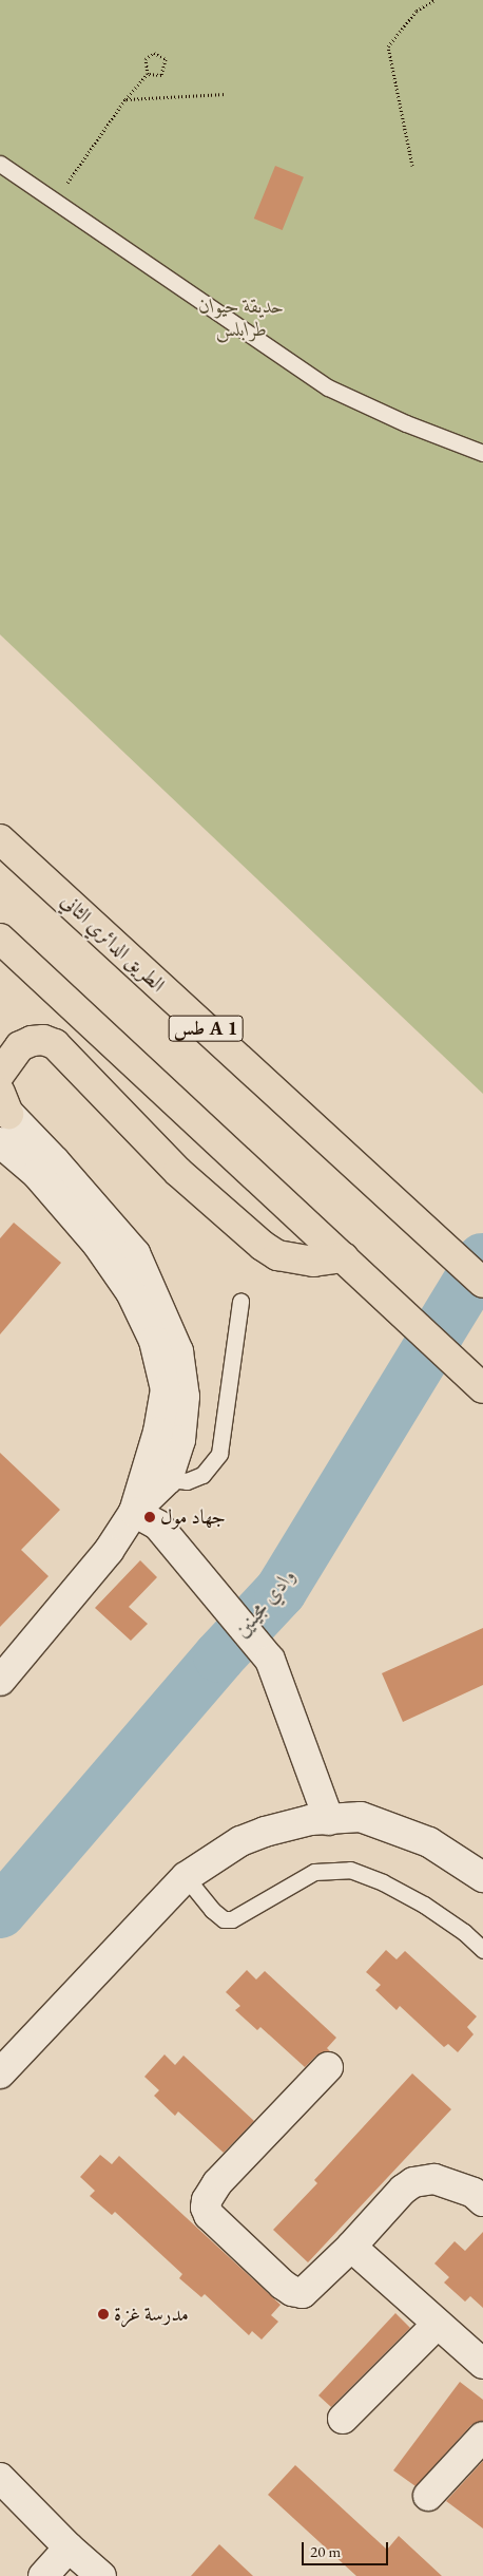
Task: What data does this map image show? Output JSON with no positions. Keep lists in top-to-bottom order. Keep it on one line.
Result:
{"streets":{"highway":["الطريق الدائري الثاني","طس A 1"]},"water":["وادي مجينين"],"parks":["حديقة حيوان طرابلس"],"places":["جهاد مول","مدرسة غزة"],"scale_bar":"20 m"}
